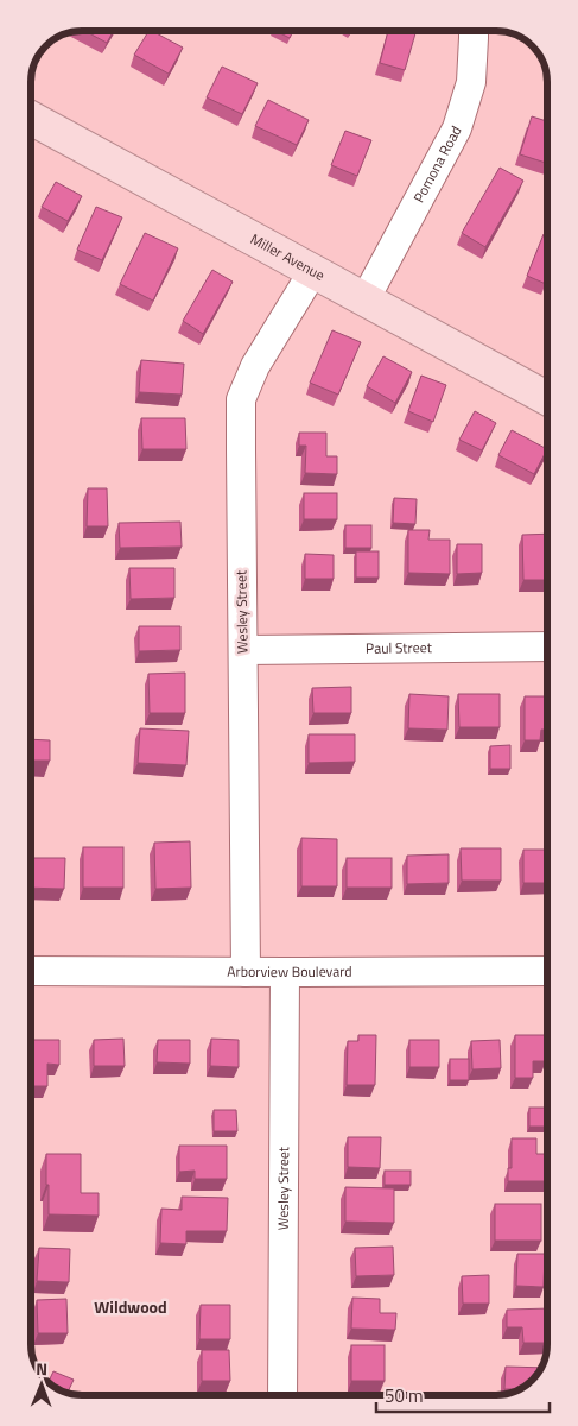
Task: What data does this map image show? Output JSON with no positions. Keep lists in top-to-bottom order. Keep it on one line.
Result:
{"streets":{"main road":["Miller Avenue"],"street":["Pomona Road","Wesley Street","Paul Street","Arborview Boulevard"]},"crossings":[["Pomona Road","Miller Avenue"],["Miller Avenue","Wesley Street"],["Wesley Street","Paul Street"],["Wesley Street","Arborview Boulevard"]],"districts":["Wildwood"],"scale_bar":"50 m","north":"top"}
